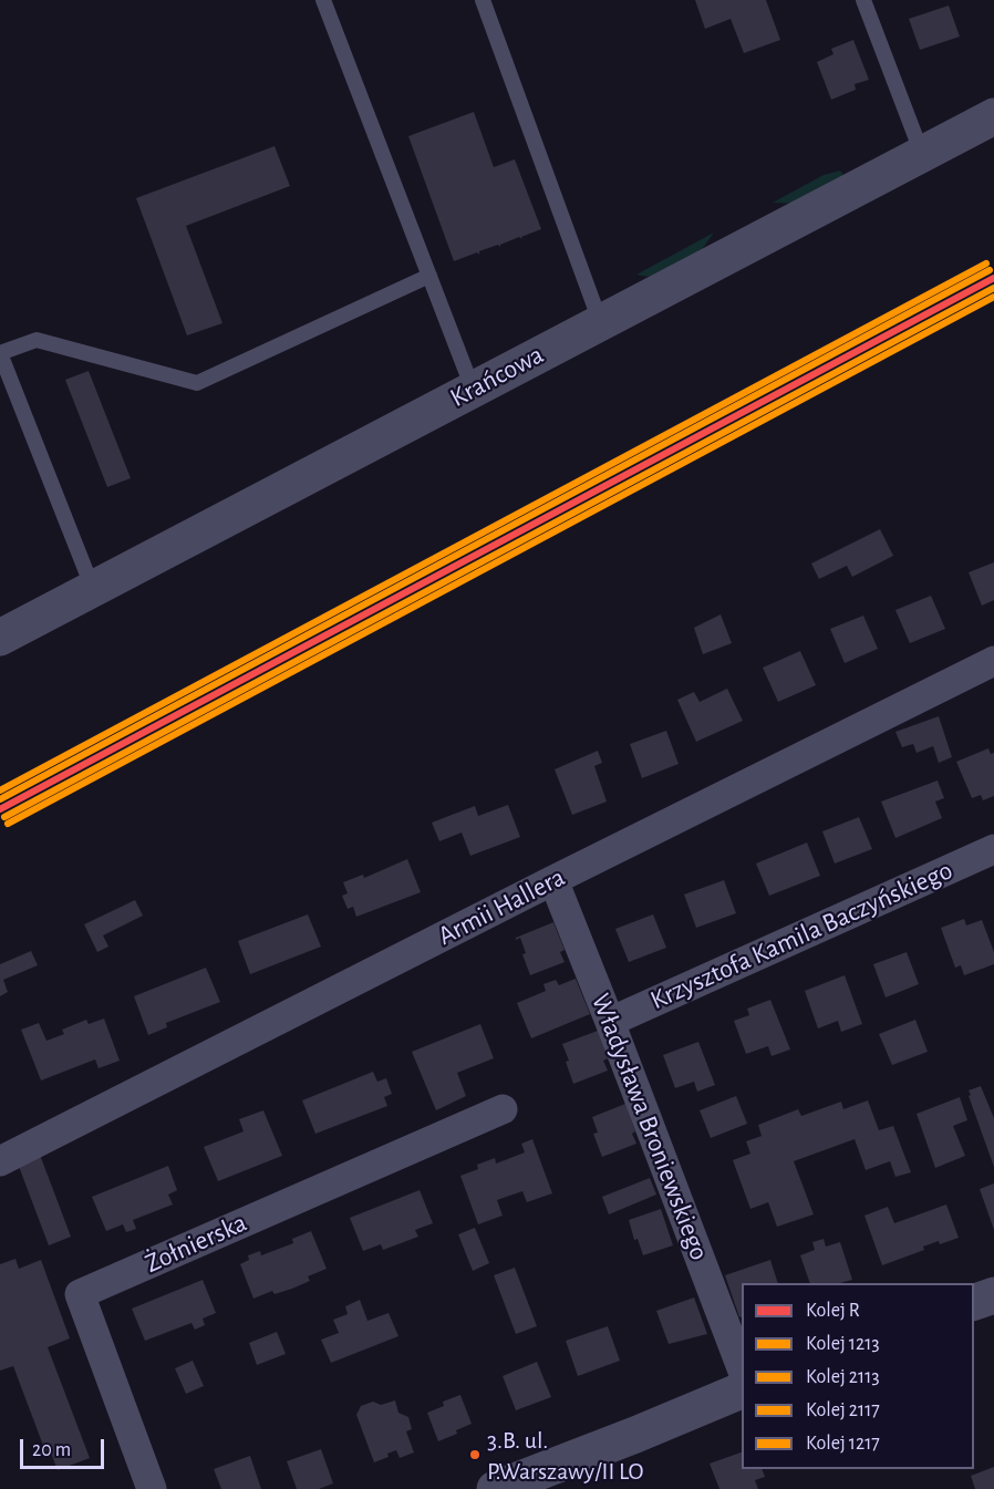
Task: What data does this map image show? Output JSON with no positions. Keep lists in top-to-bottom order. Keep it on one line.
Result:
{"streets":{"street":["Krańcowa","Armii Hallera","Krzysztofa Kamila Baczyńskiego","Władysława Broniewskiego","Żołnierska"]},"crossings":[["Armii Hallera","Władysława Broniewskiego"],["Krzysztofa Kamila Baczyńskiego","Władysława Broniewskiego"]],"places":["3.B. ul. P.Warszawy/II LO"],"lines":["rail line 1217","rail line 2113","rail line R","rail line 1213","rail line 2117"],"legend":["Kolej R","Kolej 1213","Kolej 2113","Kolej 2117","Kolej 1217"],"scale_bar":"20 m"}
